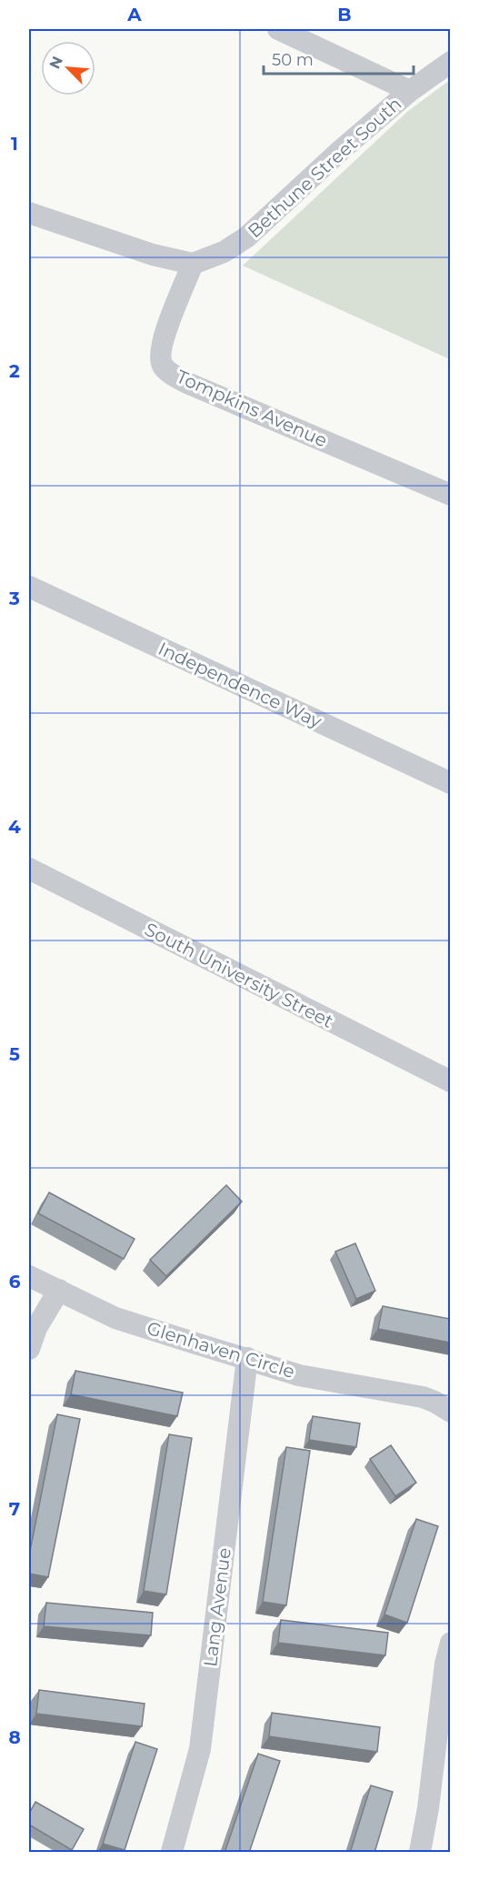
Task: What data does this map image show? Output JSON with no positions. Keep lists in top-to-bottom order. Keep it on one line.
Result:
{"streets":{"street":["Bethune Street South","Tompkins Avenue","Independence Way","South University Street","Glenhaven Circle","Lang Avenue"]},"crossings":[["Bethune Street South","Tompkins Avenue"],["Glenhaven Circle","Lang Avenue"]],"scale_bar":"50 m","north":"top left","grid":{"columns":["A","B"],"rows":["1","2","3","4","5","6","7","8"]}}
